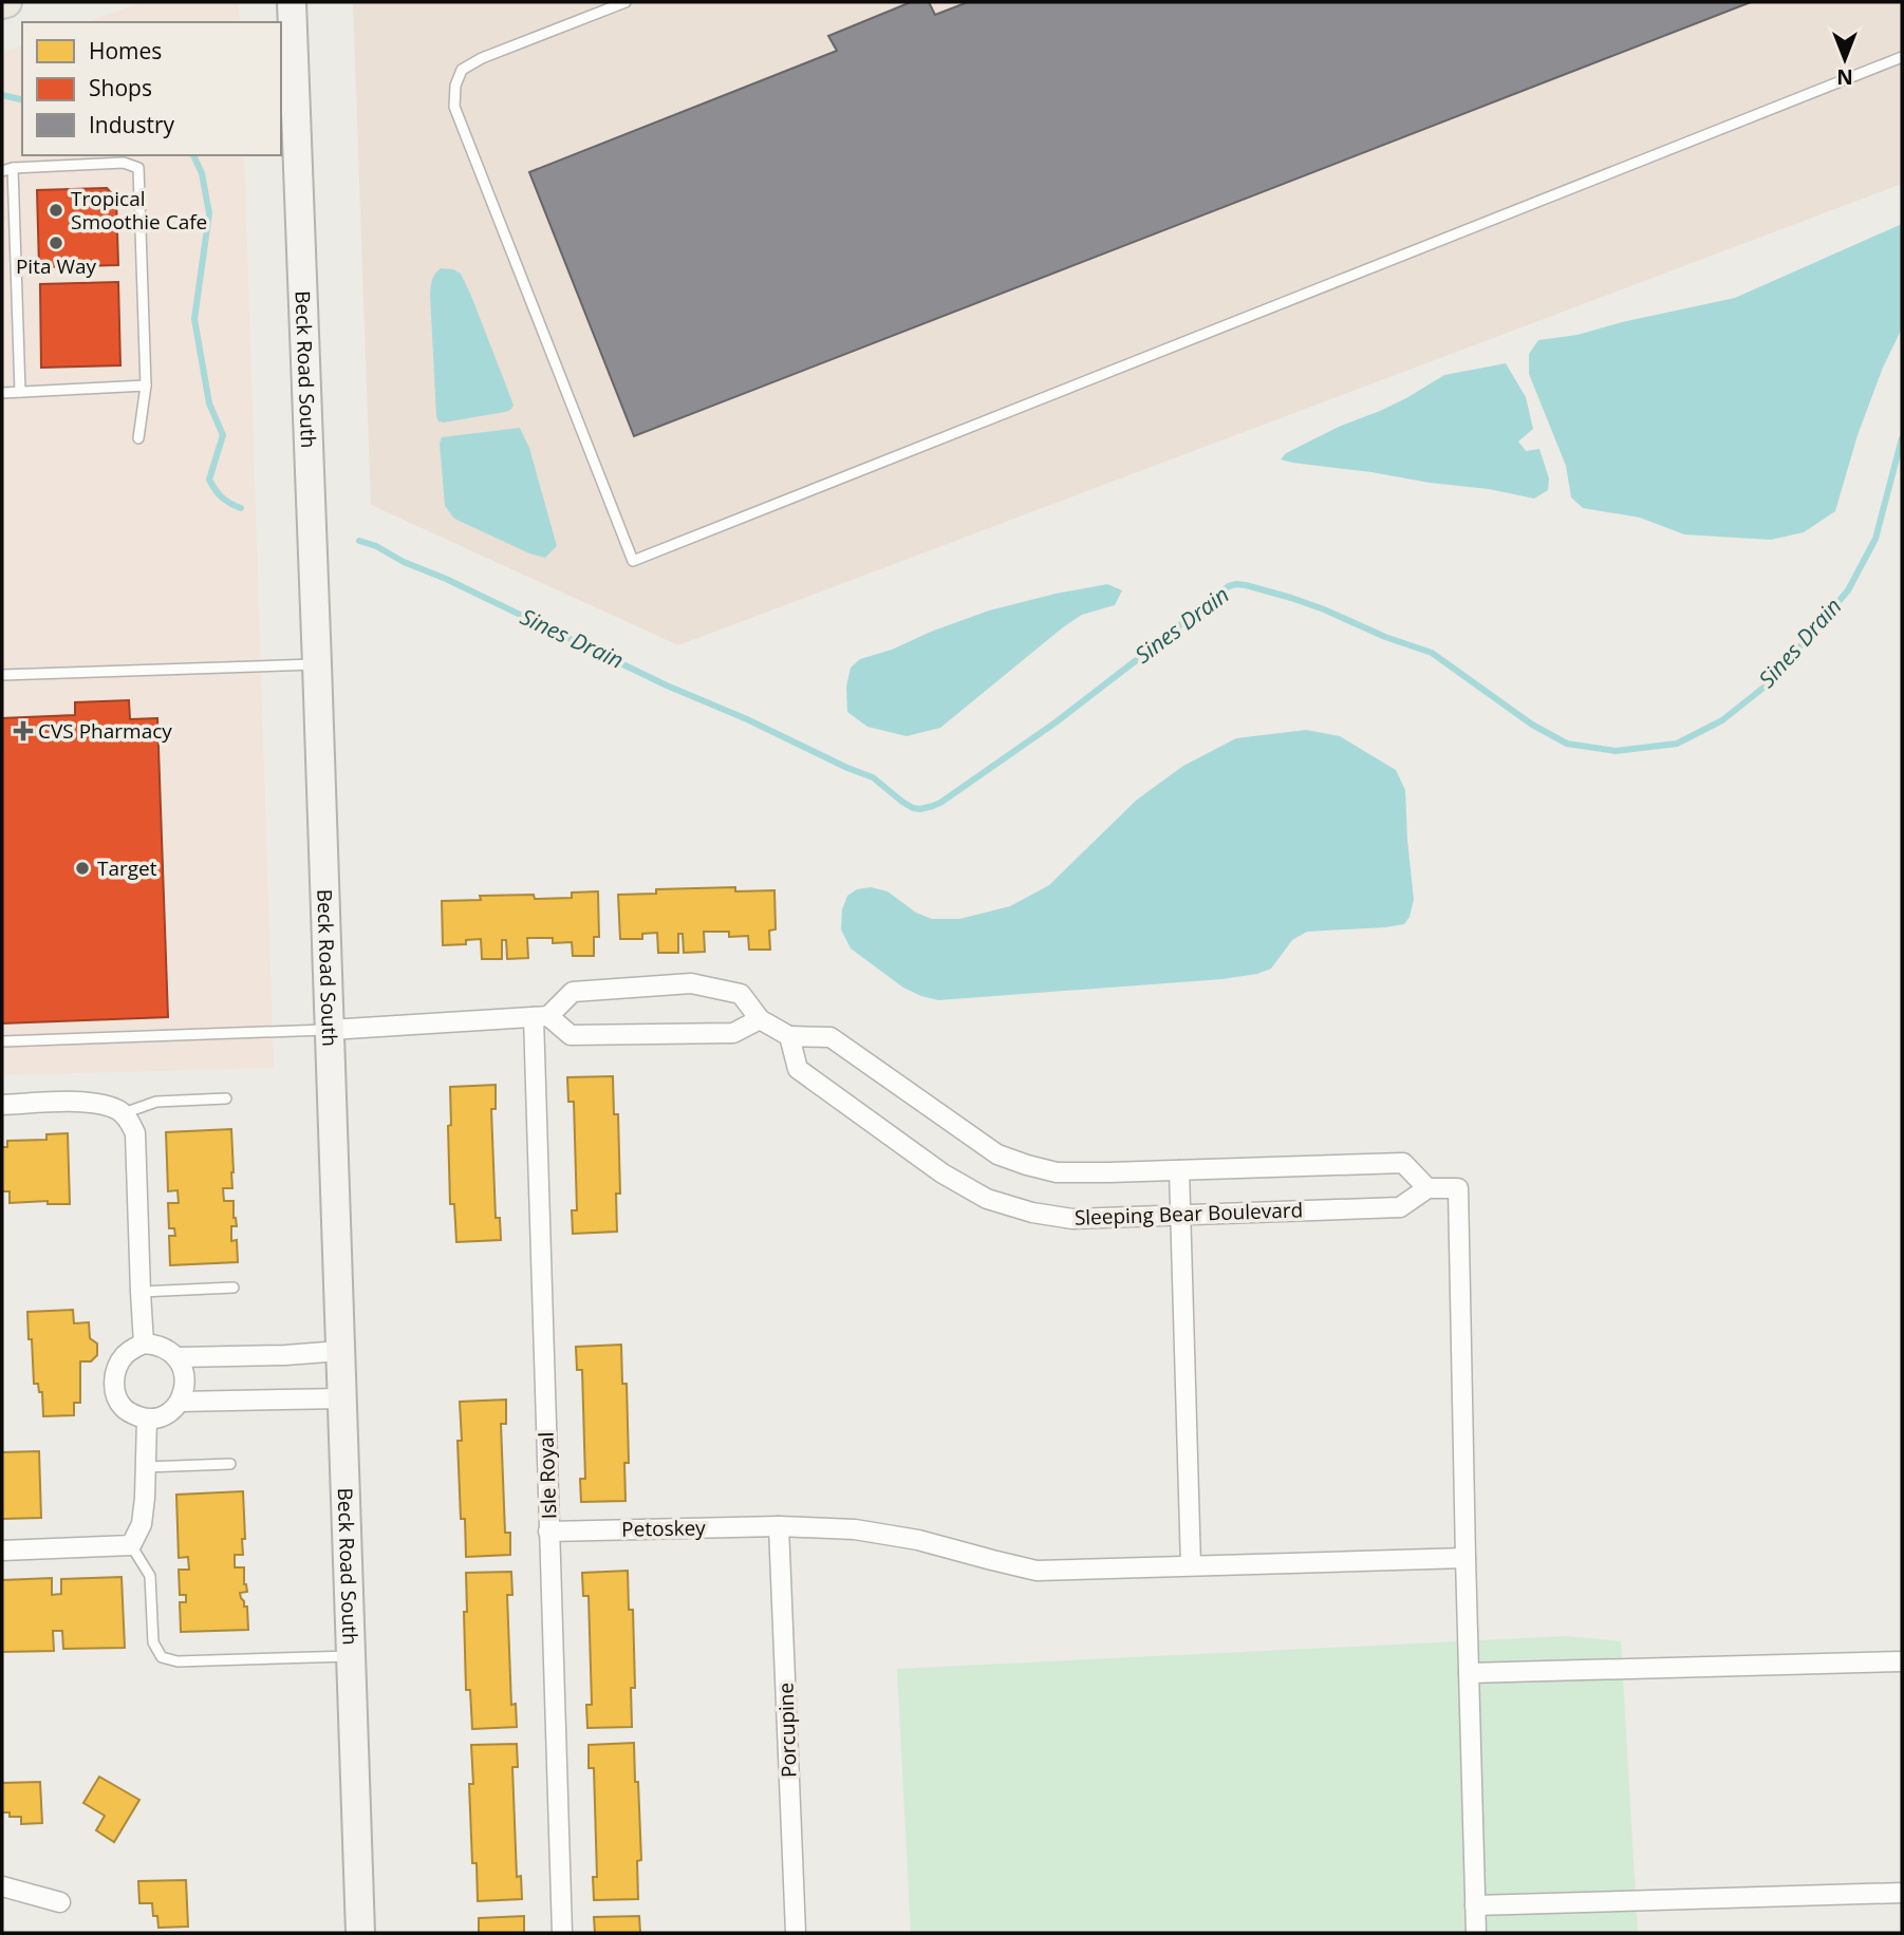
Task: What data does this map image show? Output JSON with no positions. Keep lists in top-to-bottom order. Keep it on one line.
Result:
{"streets":{"main road":["Beck Road South"],"street":["Sleeping Bear Boulevard","Isle Royal","Petoskey","Porcupine"]},"crossings":[["Isle Royal","Petoskey"],["Petoskey","Porcupine"]],"water":["Sines Drain"],"places":{"other":["Tropical Smoothie Cafe","Pita Way","Target"],"health":["CVS Pharmacy"]},"legend":["Homes","Shops","Industry"],"north":"bottom"}
